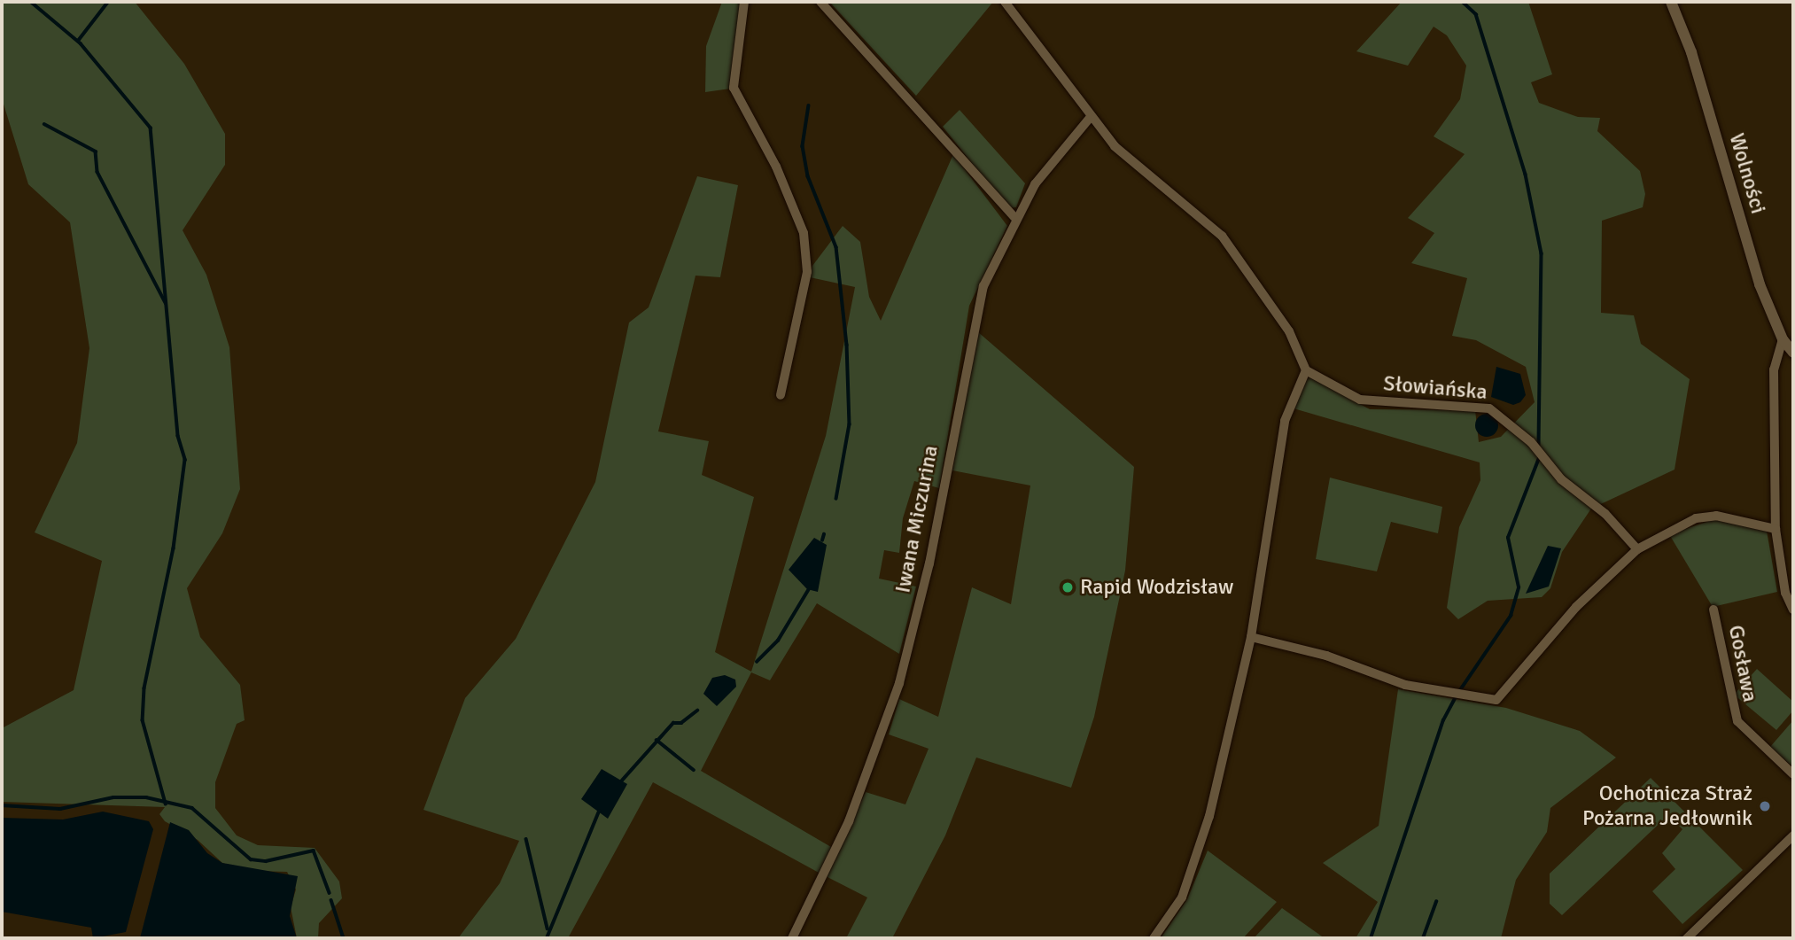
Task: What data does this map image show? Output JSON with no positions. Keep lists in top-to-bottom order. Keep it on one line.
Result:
{"streets":{"street":["Wolności","Słowiańska","Iwana Miczurina","Gosława"]},"places":["Rapid Wodzisław","Ochotnicza Straż Pożarna Jedłownik"]}
